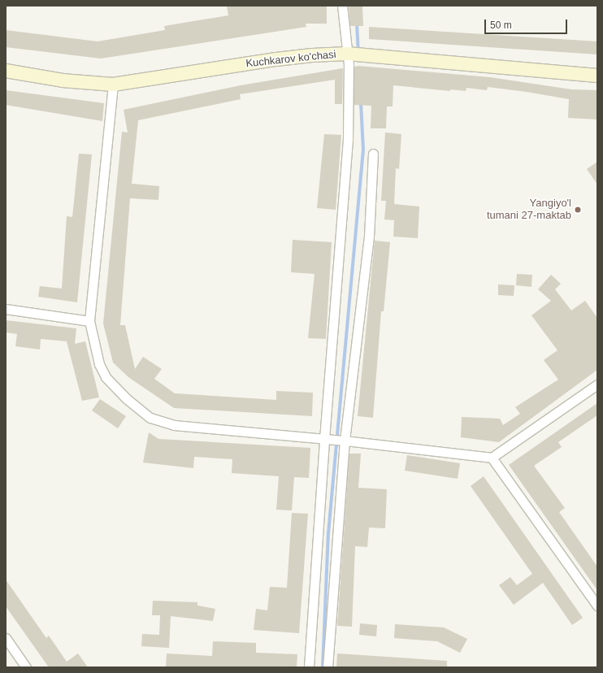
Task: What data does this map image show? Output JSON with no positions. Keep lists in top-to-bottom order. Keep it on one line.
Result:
{"streets":{"main road":["Kuchkarov ko'chasi"]},"places":["Yangiyo'l tumani 27-maktab"],"scale_bar":"50 m"}
